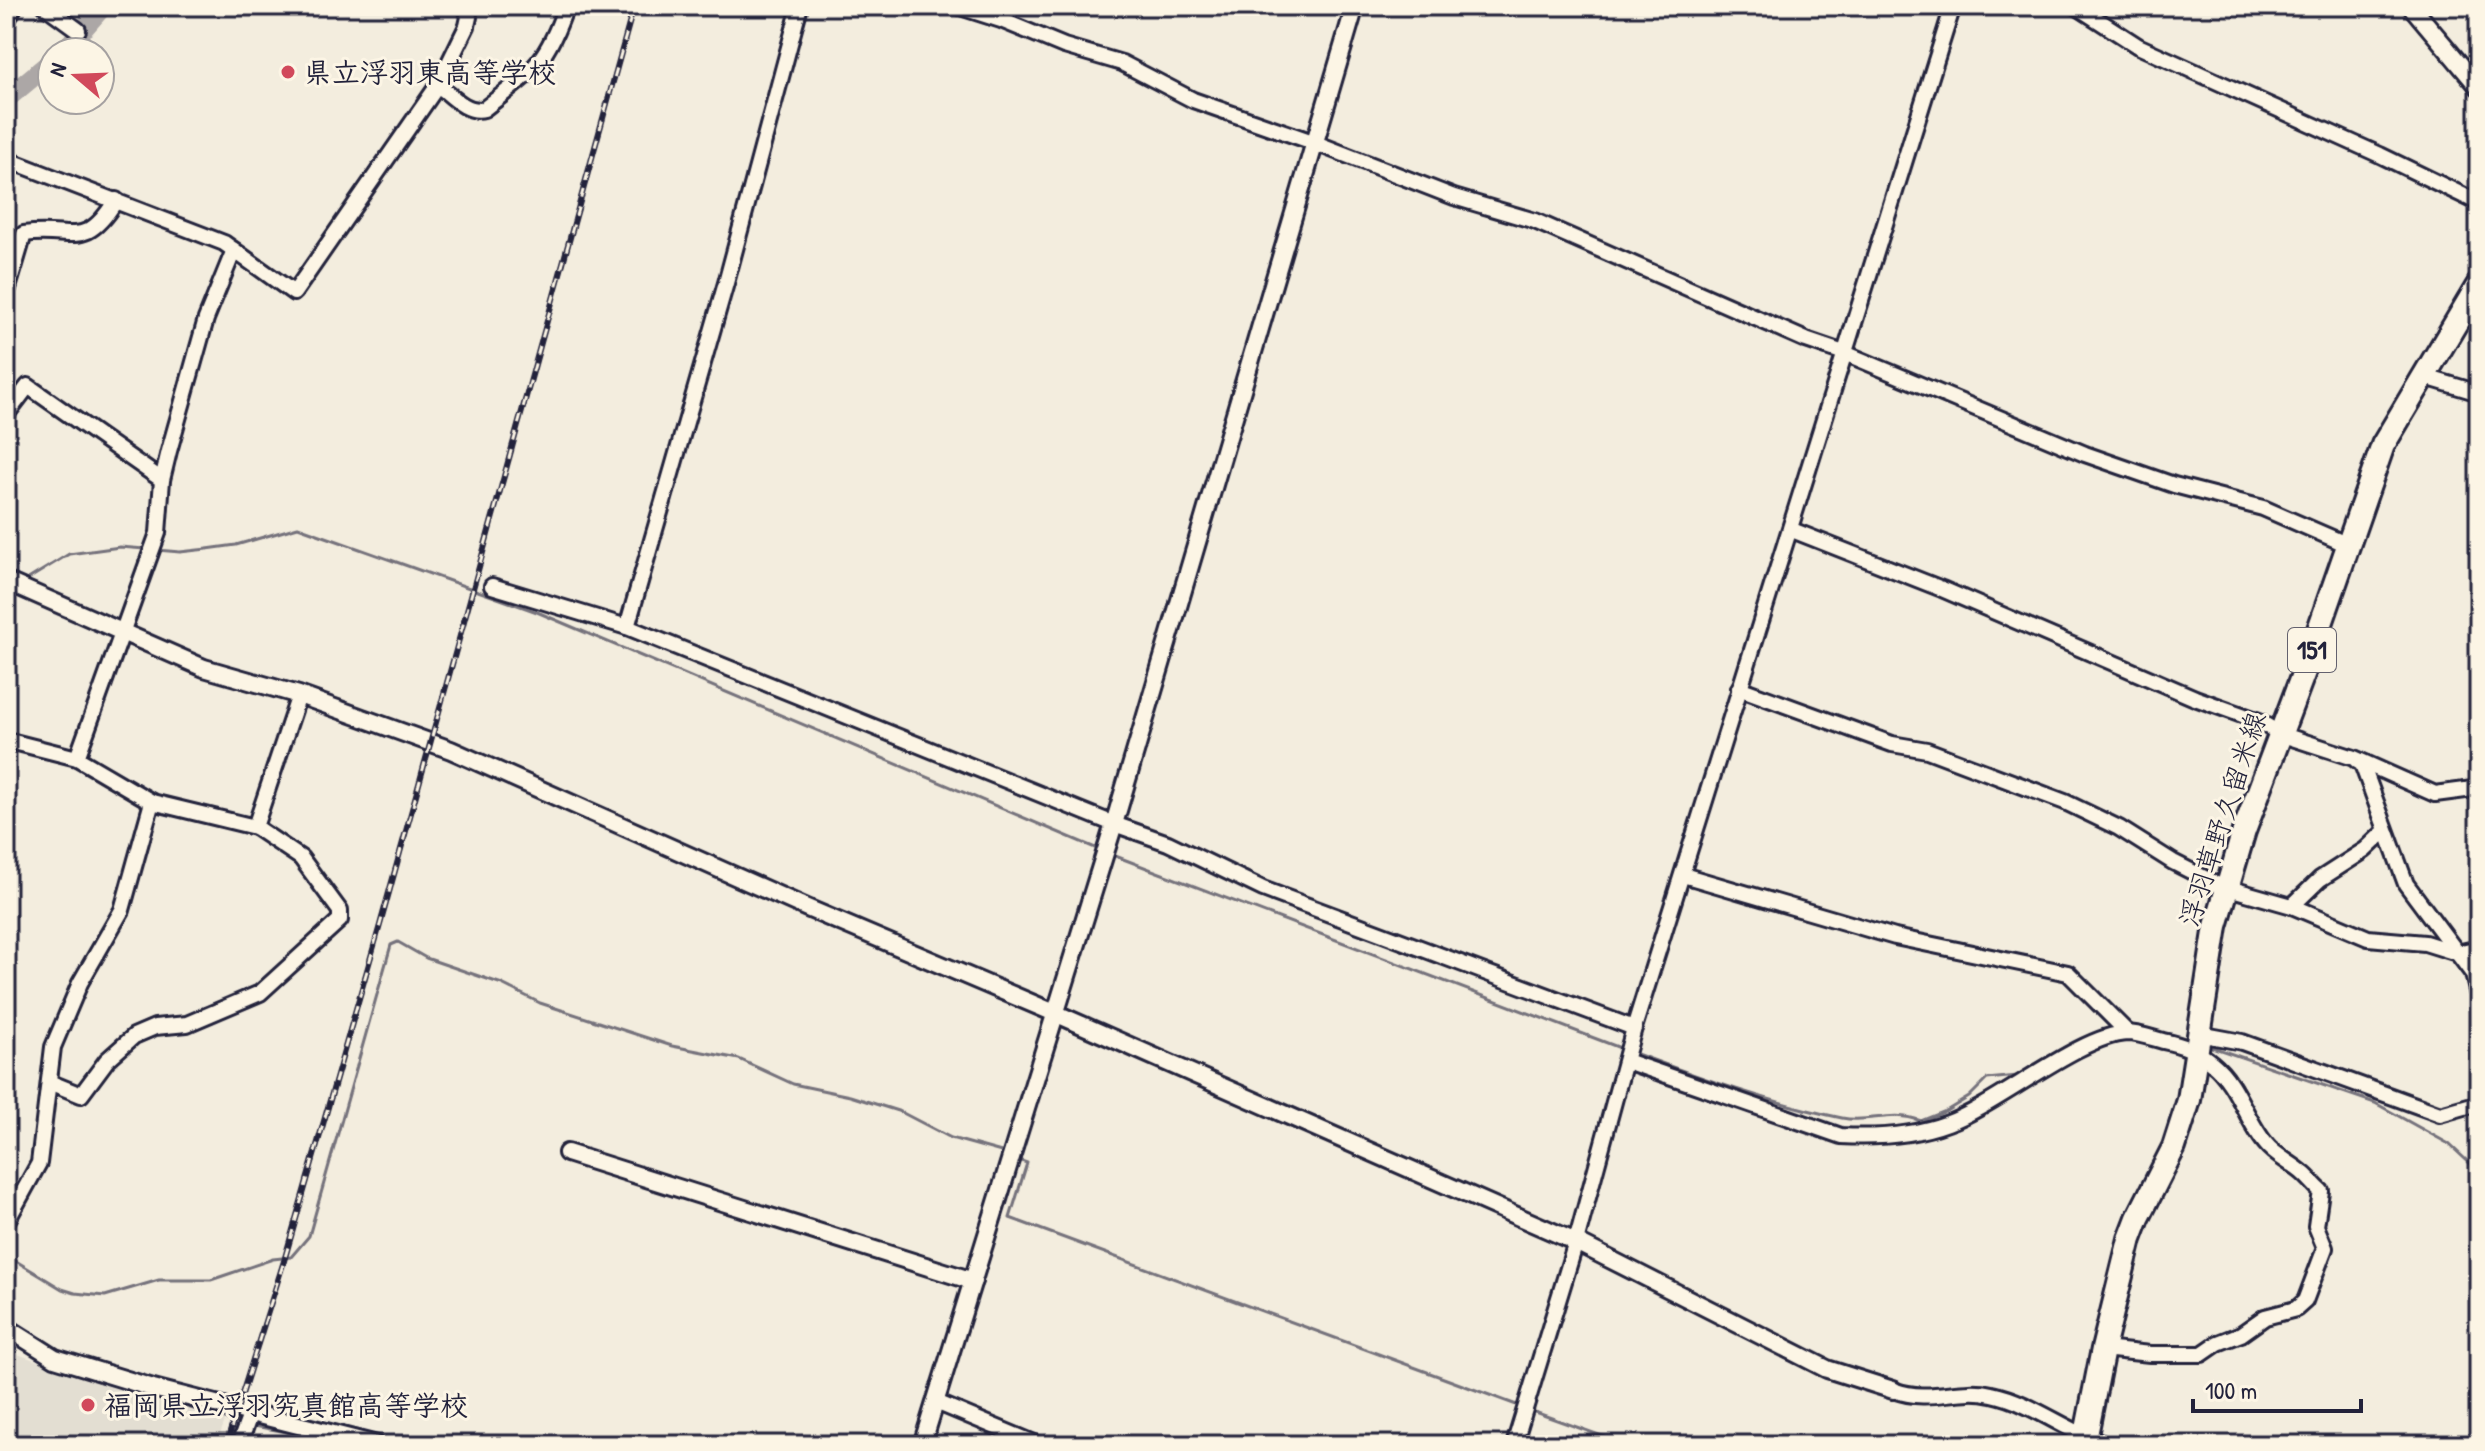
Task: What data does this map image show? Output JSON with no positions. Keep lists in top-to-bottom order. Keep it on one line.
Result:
{"streets":{"main road":["151","浮羽草野久留米線"]},"places":["県立浮羽東高等学校","福岡県立浮羽究真館高等学校"],"scale_bar":"100 m","north":"left"}
